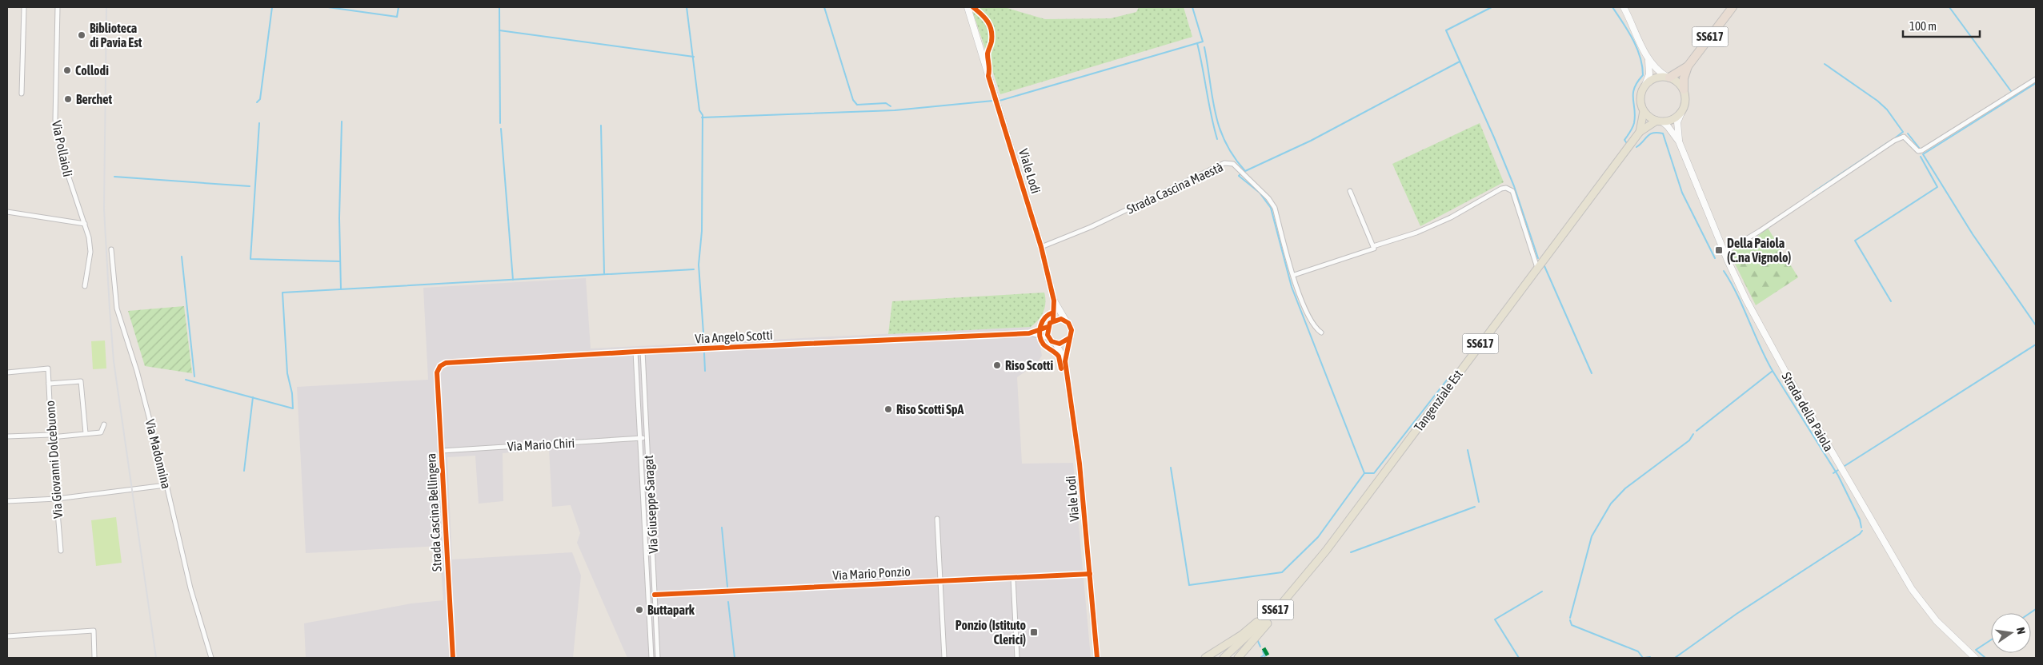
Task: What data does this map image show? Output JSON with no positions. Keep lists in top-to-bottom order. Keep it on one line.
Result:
{"streets":{"highway":["SS617"],"main road":["Tangenziale Est"],"street":["Via Pollaioli","Viale Lodi","Strada Cascina Maestà","Via Angelo Scotti","Strada della Paiola","Via Mario Chiri","Via Madonnina","Via Giovanni Dolcebuono","Via Giuseppe Saragat","Strada Cascina Bellingera","Via Mario Ponzio"]},"crossings":[["SS617","Tangenziale Est"],["SS617","Strada della Paiola"],["Viale Lodi","Strada Cascina Maestà"],["Viale Lodi","Via Angelo Scotti"],["Viale Lodi","Via Mario Ponzio"],["Via Angelo Scotti","Via Giuseppe Saragat"],["Via Angelo Scotti","Strada Cascina Bellingera"],["Tangenziale Est","Strada della Paiola"],["Via Mario Chiri","Via Giuseppe Saragat"],["Via Mario Chiri","Strada Cascina Bellingera"],["Via Giuseppe Saragat","Via Mario Ponzio"]],"places":{"other":["Biblioteca di Pavia Est","Collodi","Berchet","Riso Scotti","Riso Scotti SpA","Buttapark"],"transit":["Della Paiola (C.na Vignolo)","Ponzio (Istituto Clerici)"]},"scale_bar":"100 m","north":"right"}
